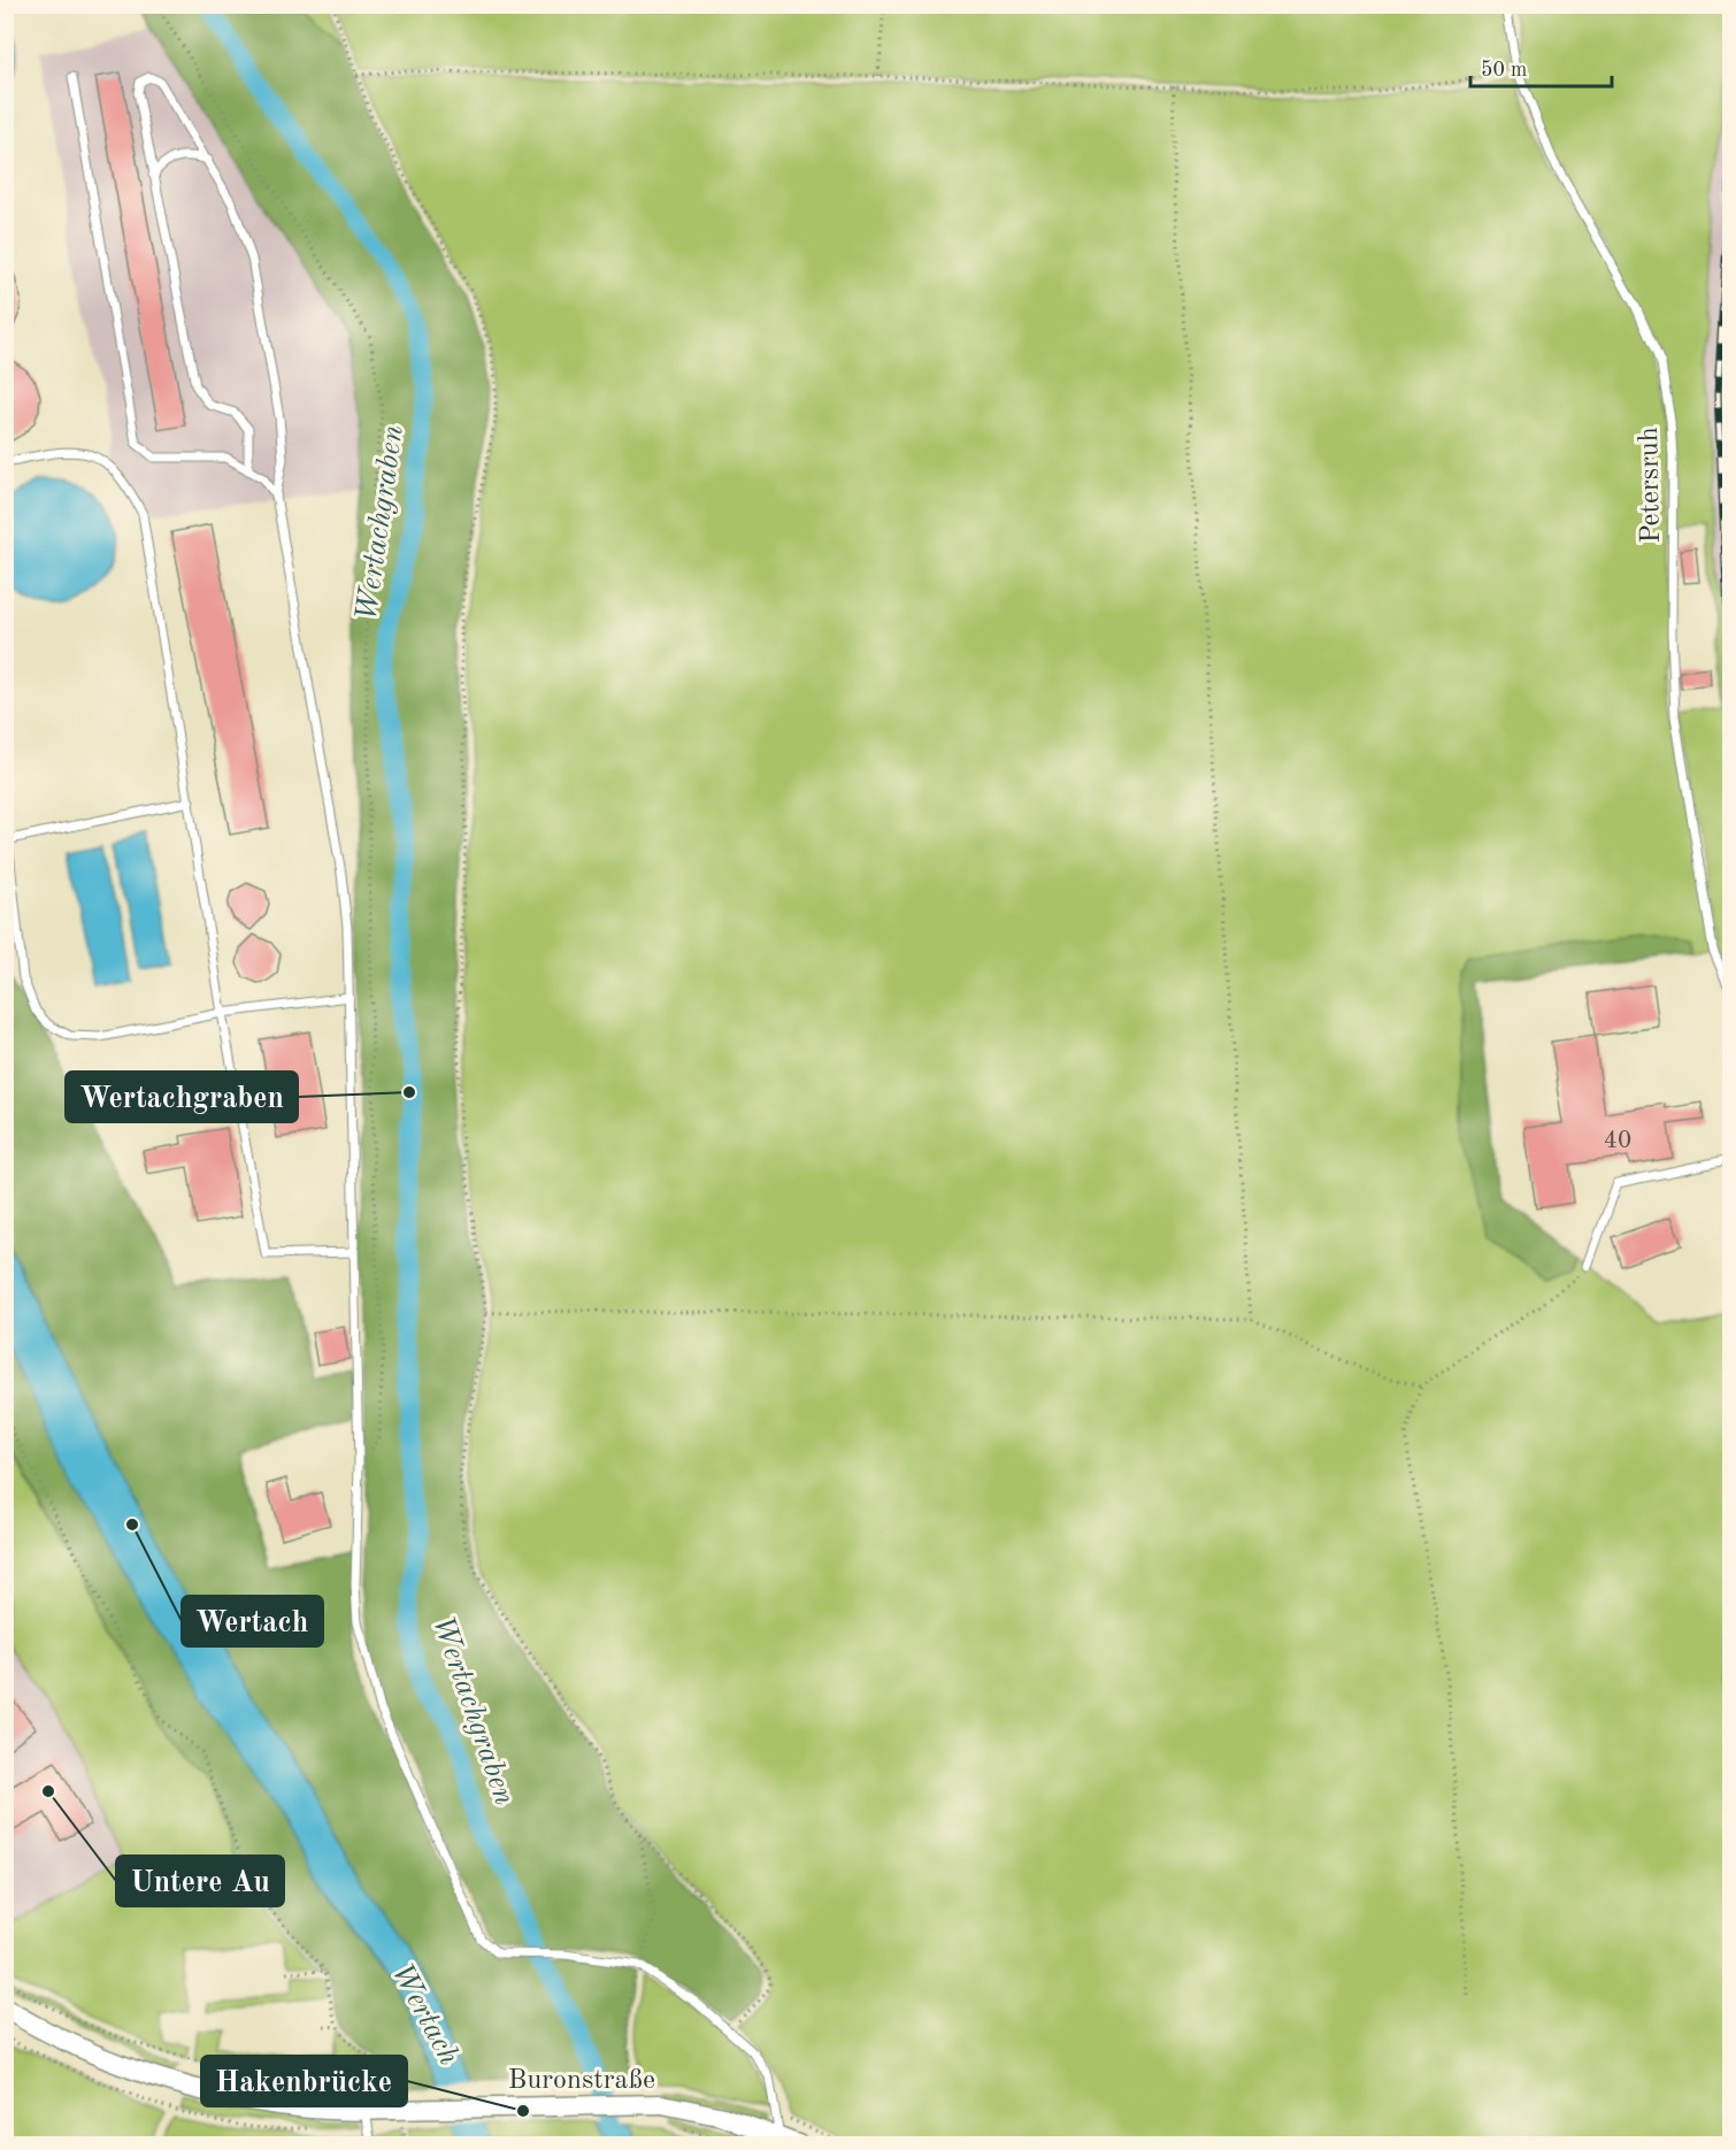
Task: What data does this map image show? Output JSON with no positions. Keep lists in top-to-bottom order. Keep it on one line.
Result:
{"streets":{"street":["Buronstraße"],"lane":["Petersruh"]},"water":["Wertachgraben","Wertach"],"places":["Wertachgraben","Wertach","Untere Au","Hakenbrücke"],"house_numbers":["40"],"scale_bar":"50 m"}
